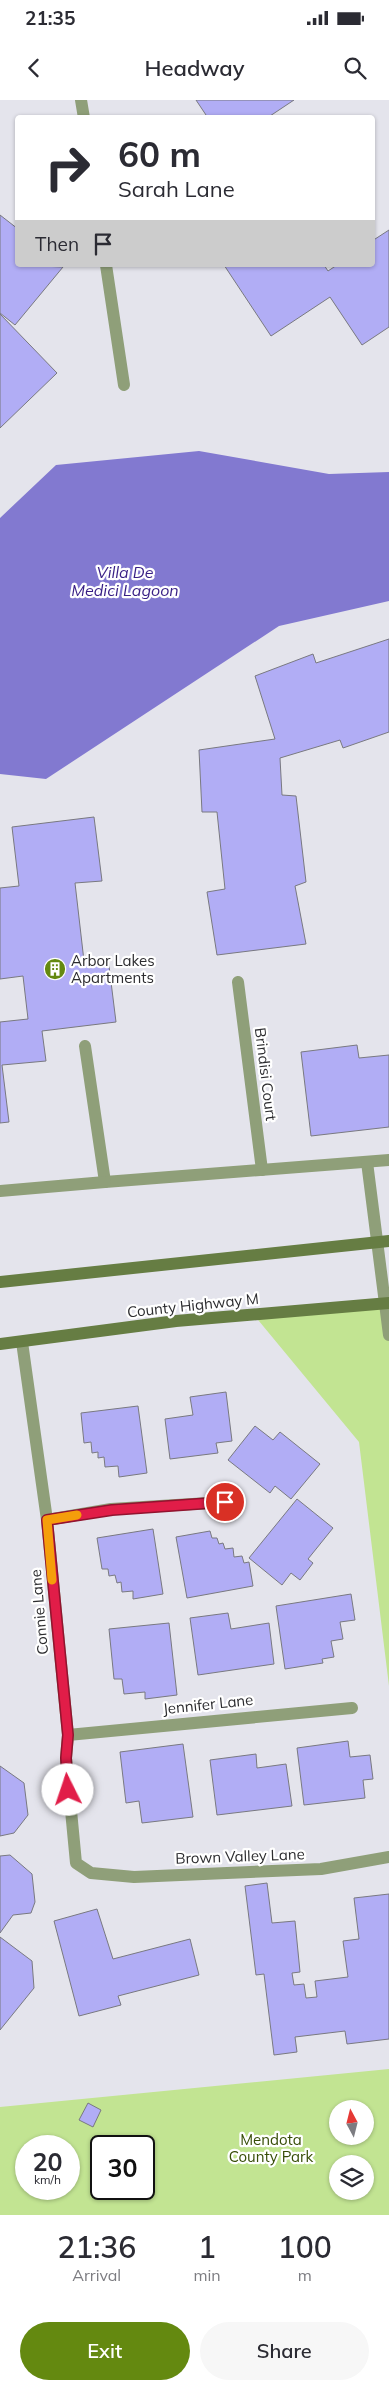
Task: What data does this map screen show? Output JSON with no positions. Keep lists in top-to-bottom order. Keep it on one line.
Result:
{"streets":{"main road":["County Highway M"],"street":["Brindisi Court","Connie Lane","Jennifer Lane","Brown Valley Lane"]},"crossings":[["County Highway M","Connie Lane"],["Connie Lane","Jennifer Lane"],["Connie Lane","Brown Valley Lane"]],"water":["Villa De Medici Lagoon"],"parks":["Mendota County Park"],"places":{"building":["Arbor Lakes Apartments"]},"north":"top","page":{"status":"21:35","header":"Headway","turn":["60 m","Sarah Lane"],"then":"Then","speed":"20 km/h","limit":"30","eta":["21:36","Arrival","1","min","100","m"],"buttons":["Exit","Share"]}}
